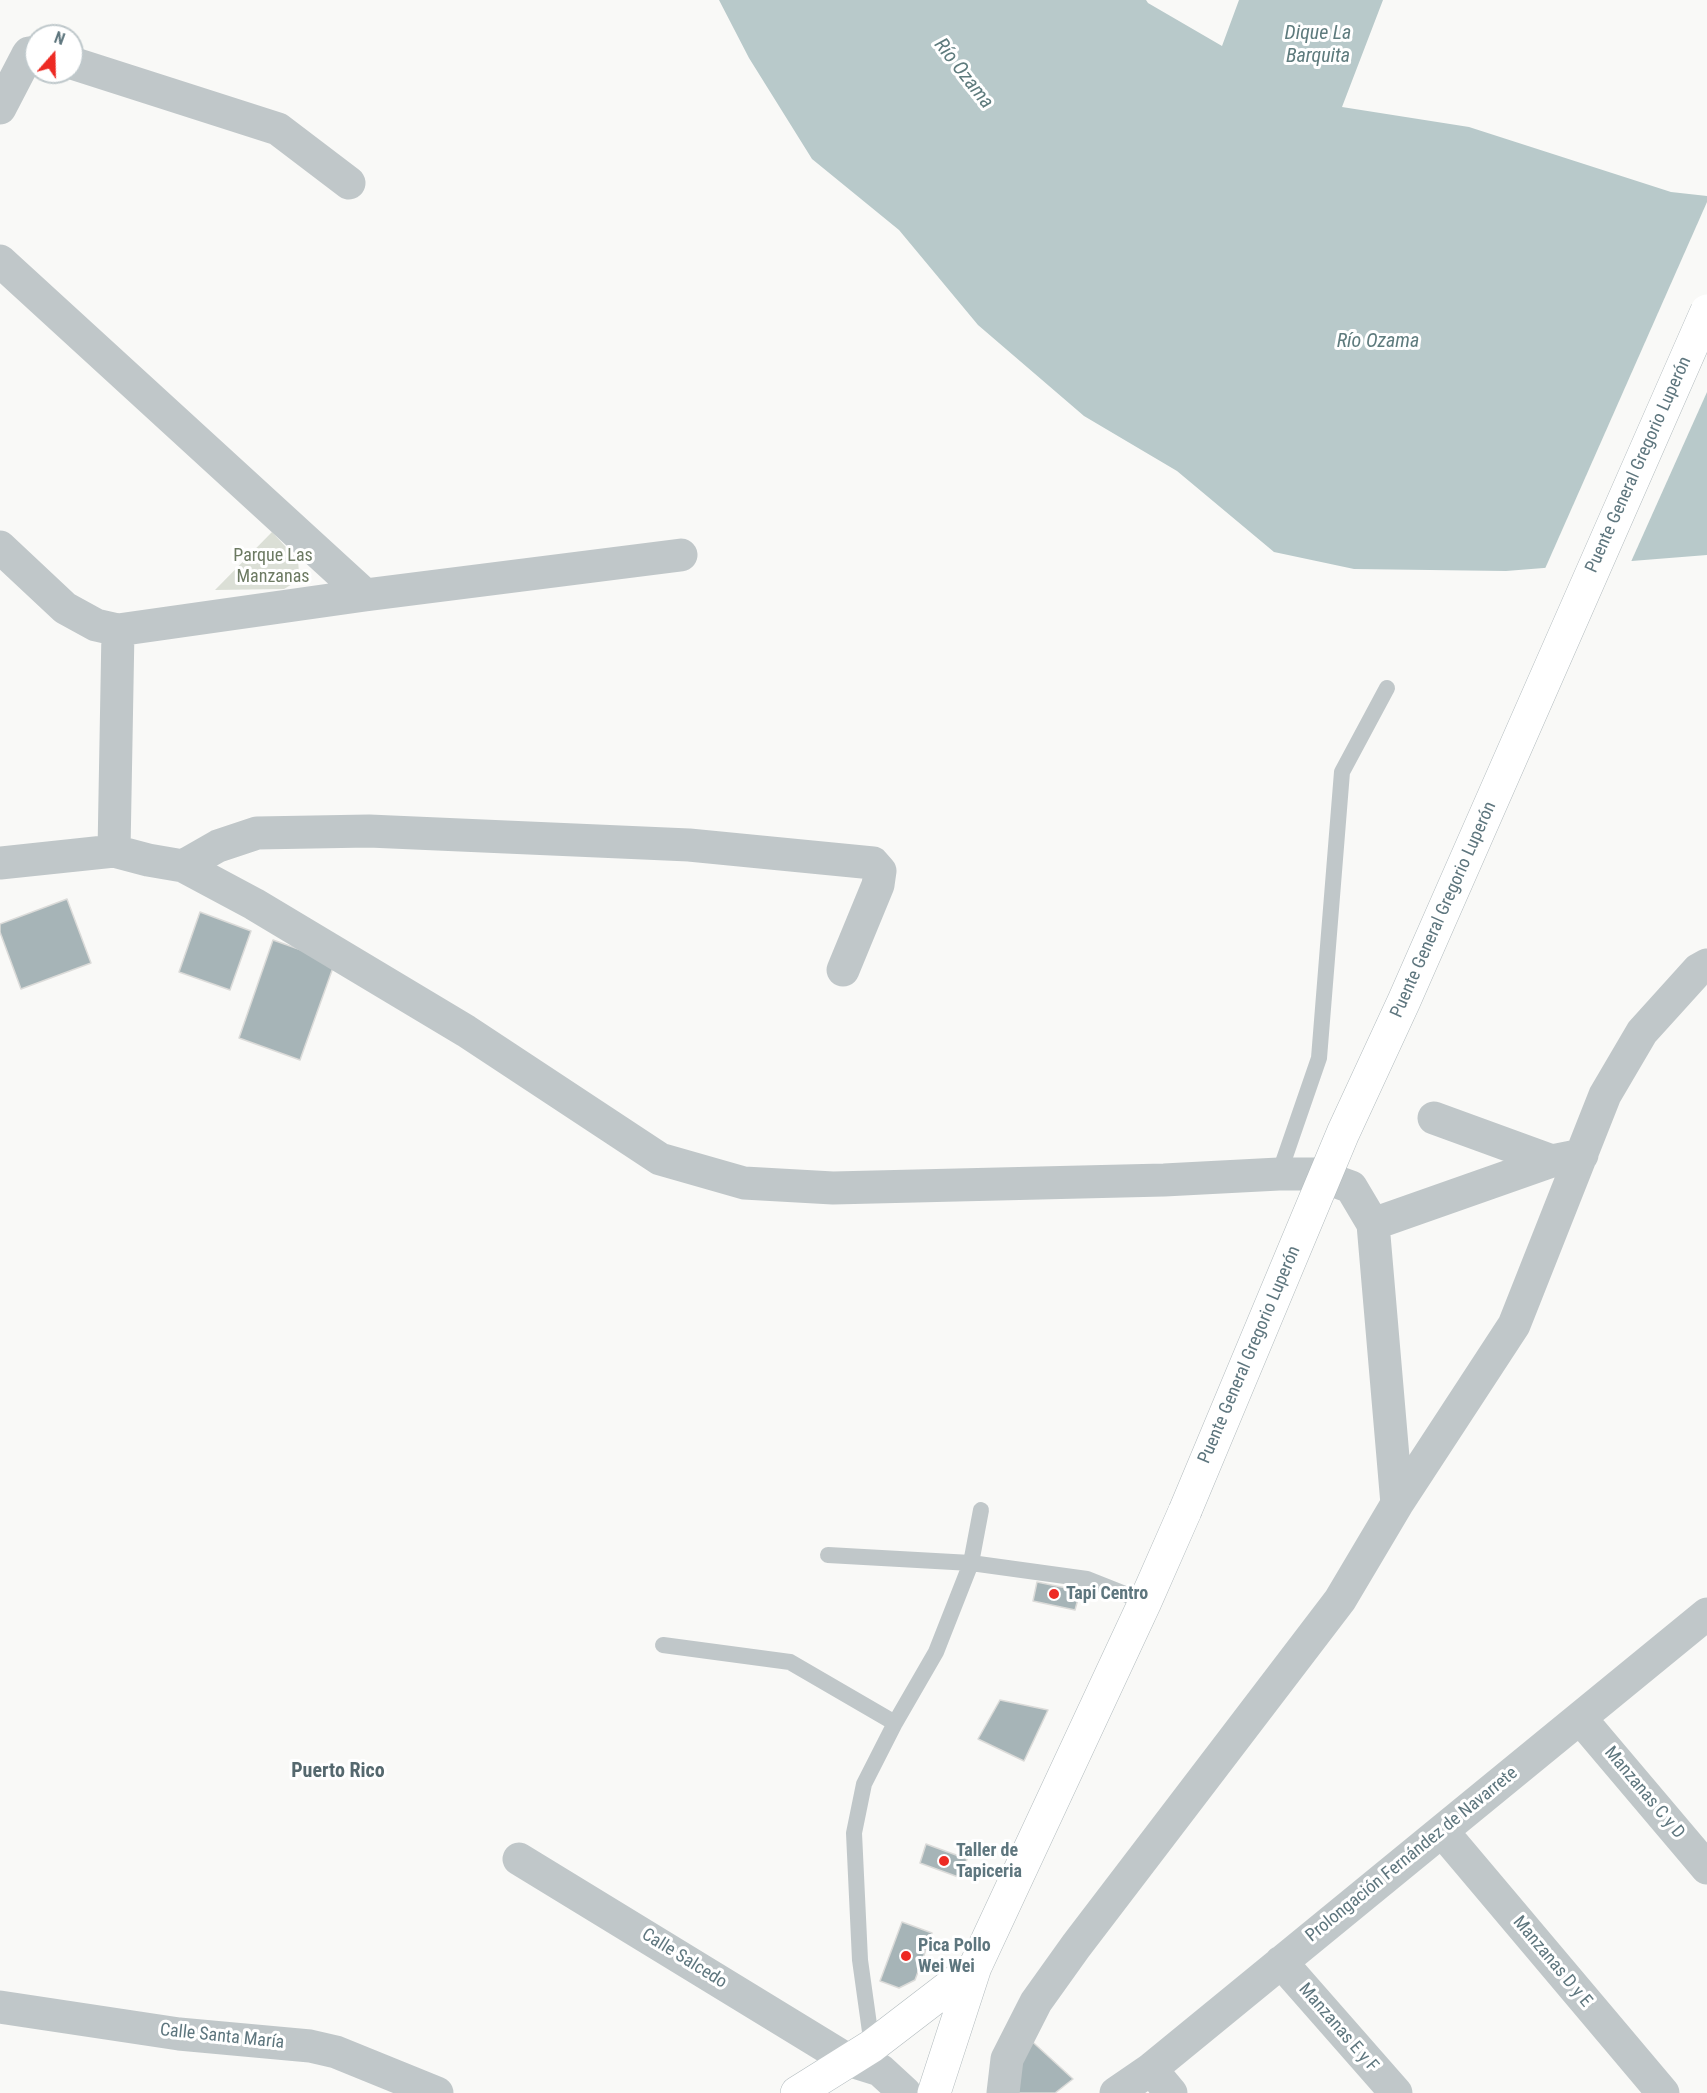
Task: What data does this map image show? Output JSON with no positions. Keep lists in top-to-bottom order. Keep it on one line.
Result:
{"streets":{"street":["Puente General Gregorio Luperón","Manzanas C y D","Prolongación Fernández de Navarrete","Calle Salcedo","Manzanas D y E","Manzanas E y F","Calle Santa María"]},"crossings":[["Manzanas C y D","Prolongación Fernández de Navarrete"],["Prolongación Fernández de Navarrete","Manzanas D y E"],["Prolongación Fernández de Navarrete","Manzanas E y F"]],"districts":["Puerto Rico"],"water":["Dique La Barquita","Río Ozama"],"parks":["Parque Las Manzanas"],"places":["Tapi Centro","Taller de Tapiceria","Pica Pollo Wei Wei"],"north":"top"}
